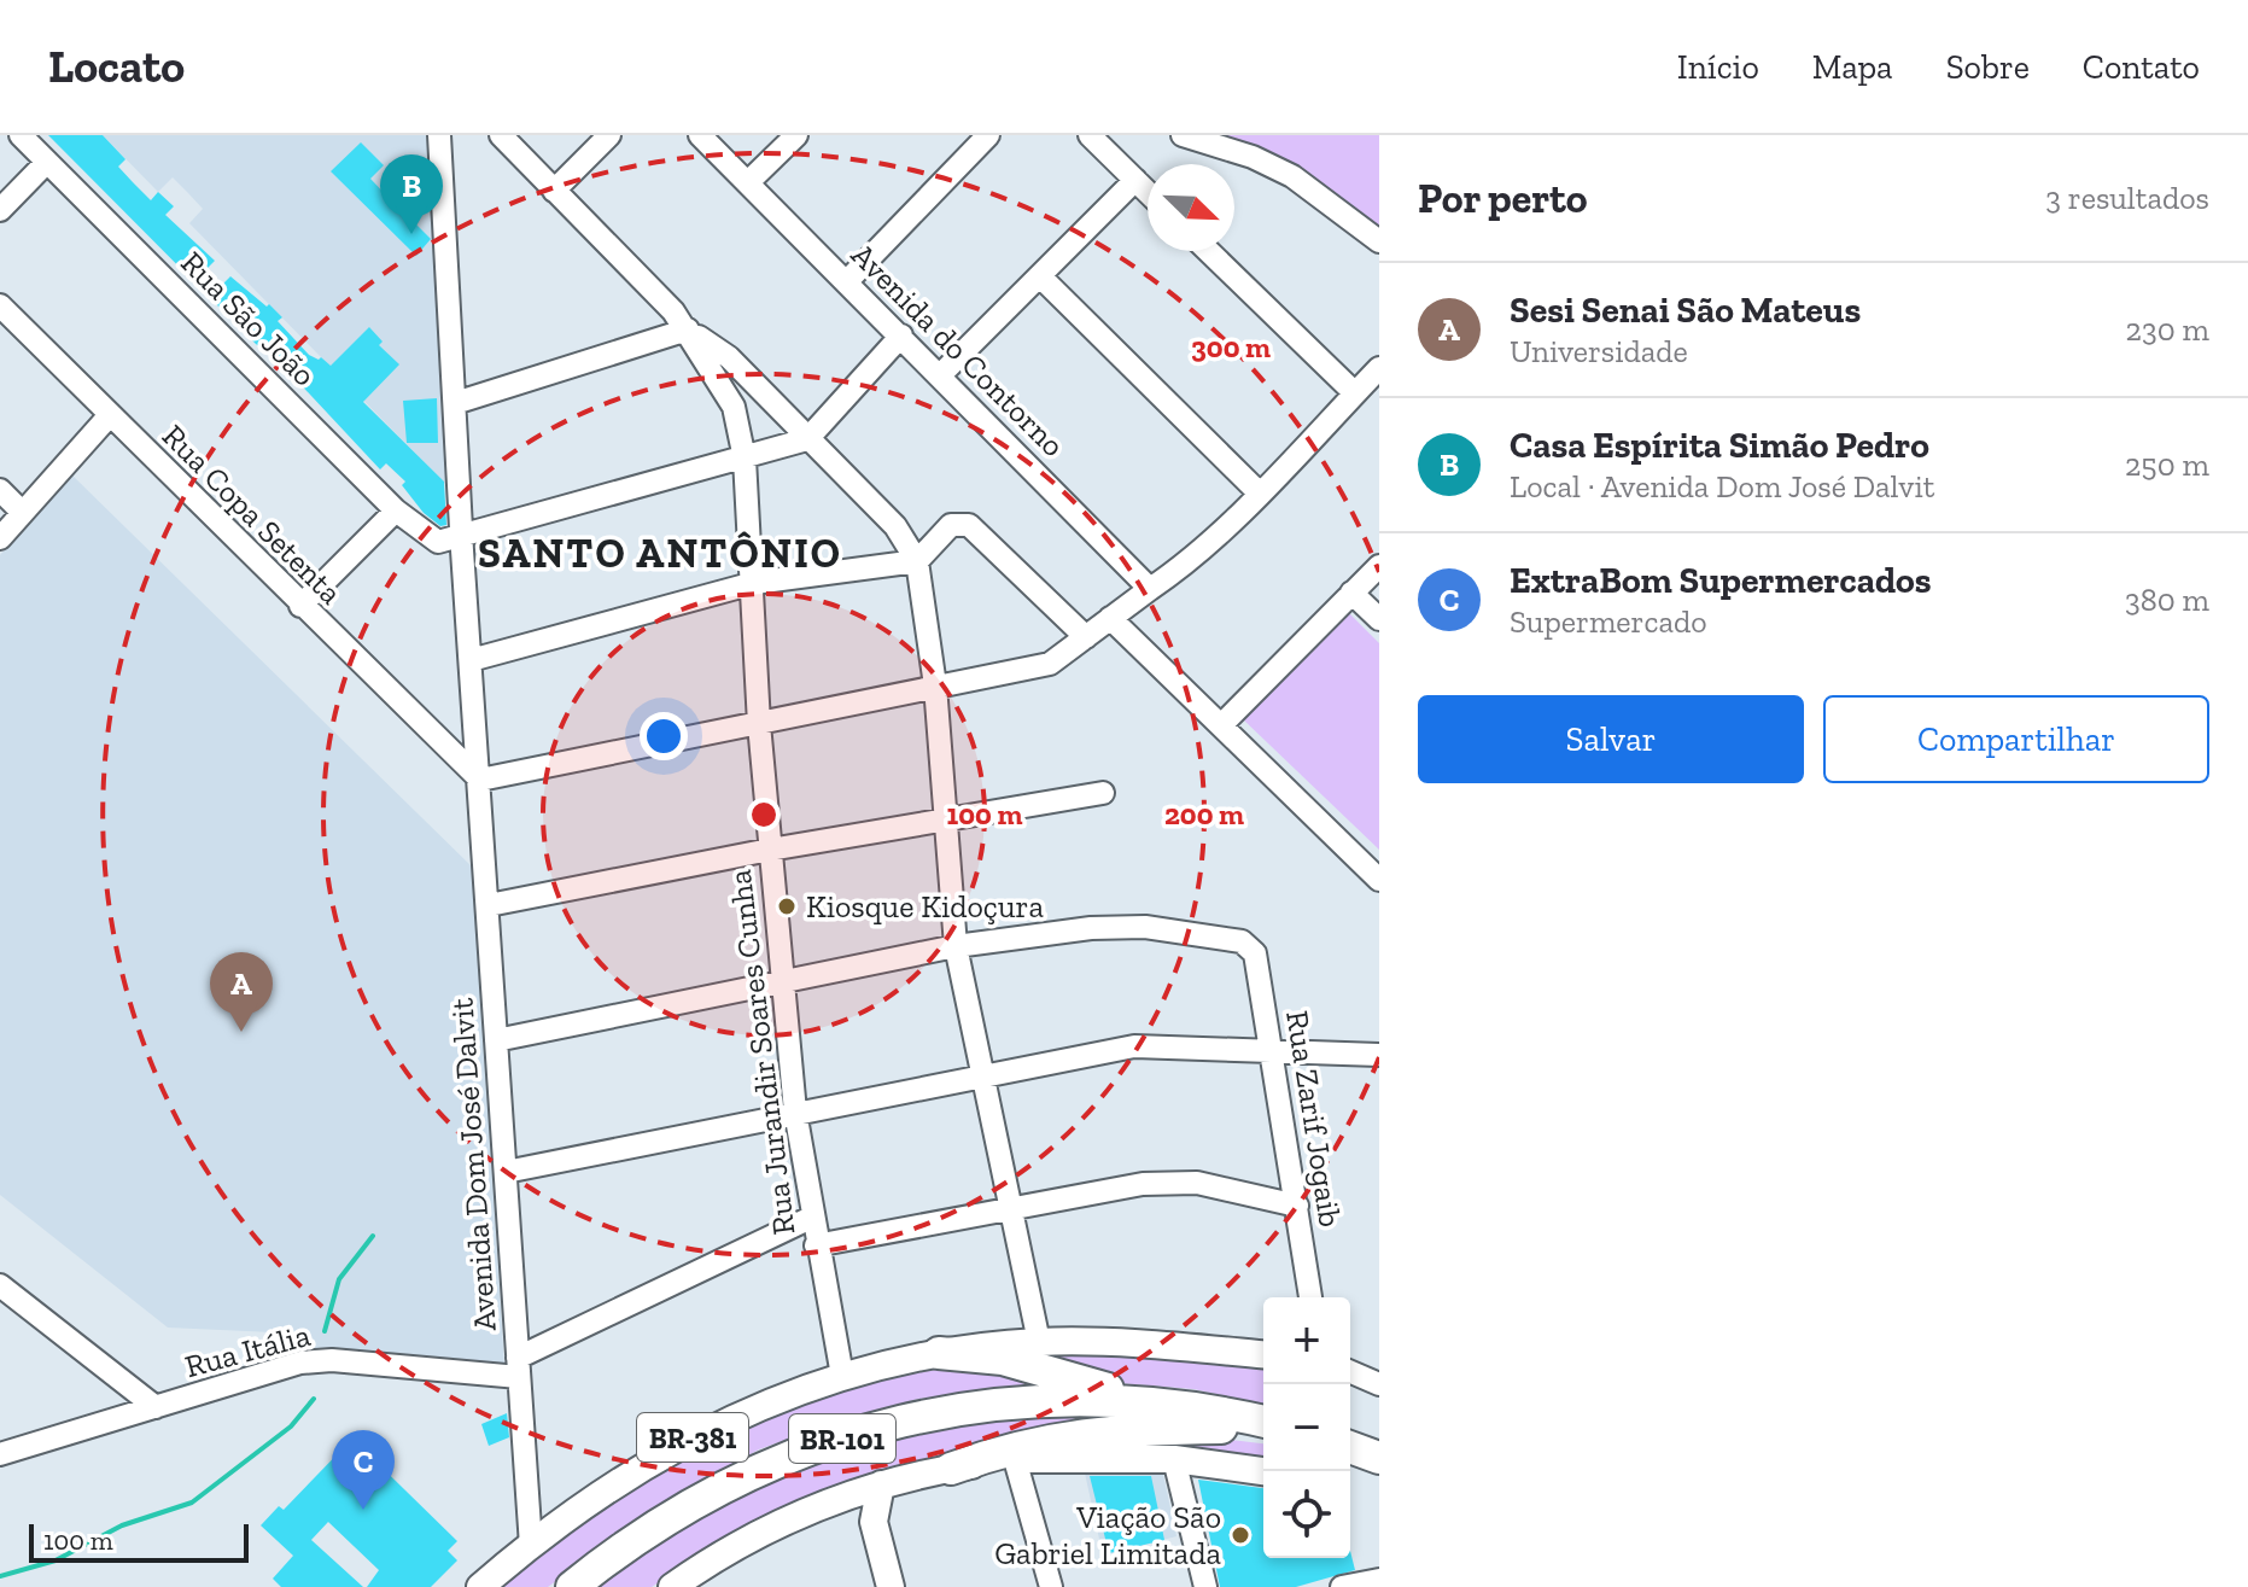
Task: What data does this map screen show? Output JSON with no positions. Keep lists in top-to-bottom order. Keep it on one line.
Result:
{"streets":{"highway":["BR-101"],"main road":["BR-381"],"street":["Rua São João","Avenida do Contorno","Rua Copa Setenta","Rua Jurandir Soares Cunha","Rua Zarif Jogaib","Avenida Dom José Dalvit","Rua Itália"]},"crossings":[["Rua São João","Avenida Dom José Dalvit"],["Rua Copa Setenta","Avenida Dom José Dalvit"],["Rua Jurandir Soares Cunha","BR-381"],["Avenida Dom José Dalvit","Rua Itália"],["Avenida Dom José Dalvit","BR-381"]],"districts":["SANTO ANTÔNIO"],"places":["Kiosque Kidoçura","Viação São Gabriel Limitada"],"scale_bar":"100 m","north":"bottom right","page":{"header":"Locato","nav":["Início","Mapa","Sobre","Contato"],"heading":["Por perto","3 resultados"],"pins":["B","A","C"],"list":[{"mark":"A","name":"Sesi Senai São Mateus","note":"Universidade","value":"230 m"},{"mark":"B","name":"Casa Espírita Simão Pedro","note":"Local · Avenida Dom José Dalvit","value":"250 m"},{"mark":"C","name":"ExtraBom Supermercados","note":"Supermercado","value":"380 m"}],"buttons":["Salvar","Compartilhar"],"map_buttons":["+","−"],"scale":"100 m"},"rings":["300 m","100 m","200 m"]}
